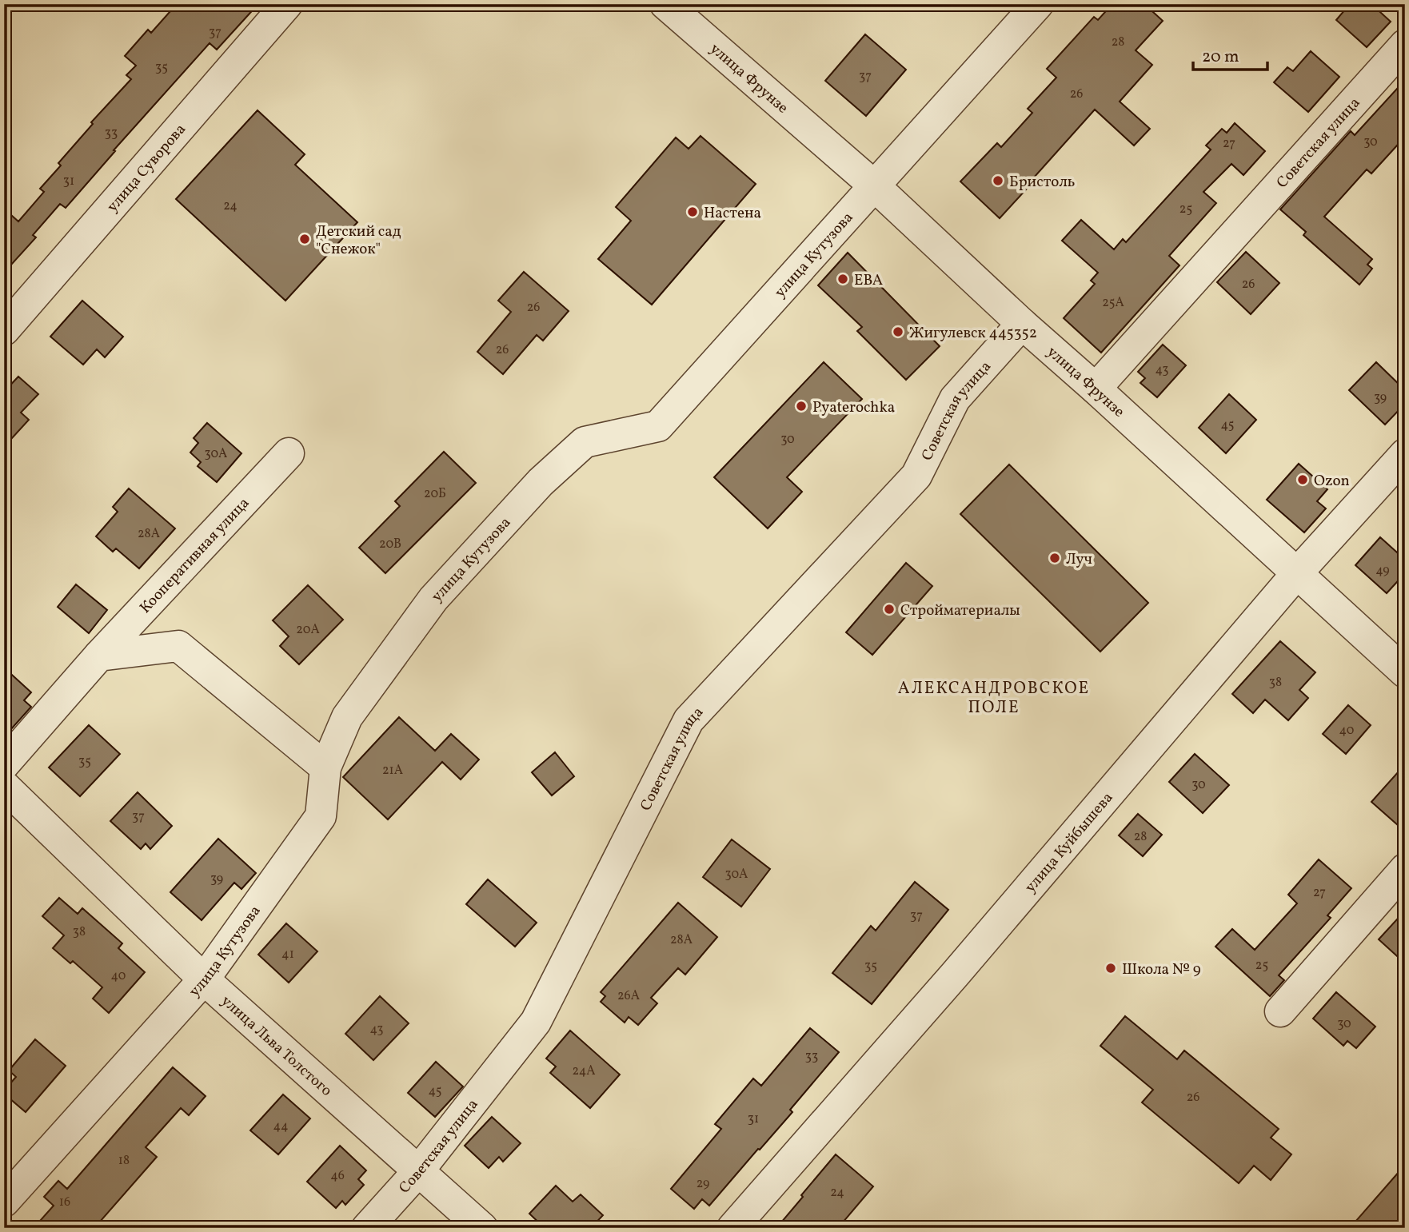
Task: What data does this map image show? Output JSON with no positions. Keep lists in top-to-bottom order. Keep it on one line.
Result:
{"streets":{"street":["улица Фрунзе","Советская улица","улица Суворова","улица Кутузова","Кооперативная улица","улица Куйбышева","улица Льва Толстого"]},"crossings":[["улица Фрунзе","Советская улица"],["улица Фрунзе","улица Кутузова"],["улица Фрунзе","улица Куйбышева"],["Советская улица","улица Льва Толстого"],["улица Кутузова","улица Льва Толстого"]],"districts":["АЛЕКСАНДРОВСКОЕ ПОЛЕ"],"places":["Бристоль","Настена","Детский сад \"Снежок\"","ЕВА","Жигулевск 445352","Pyaterochka","Ozon","Луч","Стройматериалы","Школа № 9"],"house_numbers":["37","28","35","37","26","33","30","27","31","24","25","26","25А","26","26","43","39","45","30","30А","20Б","28А","20В","49","20А","38","40","35","21А","30","37","28","30А","39","27","37","38","28А","41","25","35","40","26А","30","43","33","24А","45","26","31","44","18","46","29","24","16"],"scale_bar":"20 m"}
